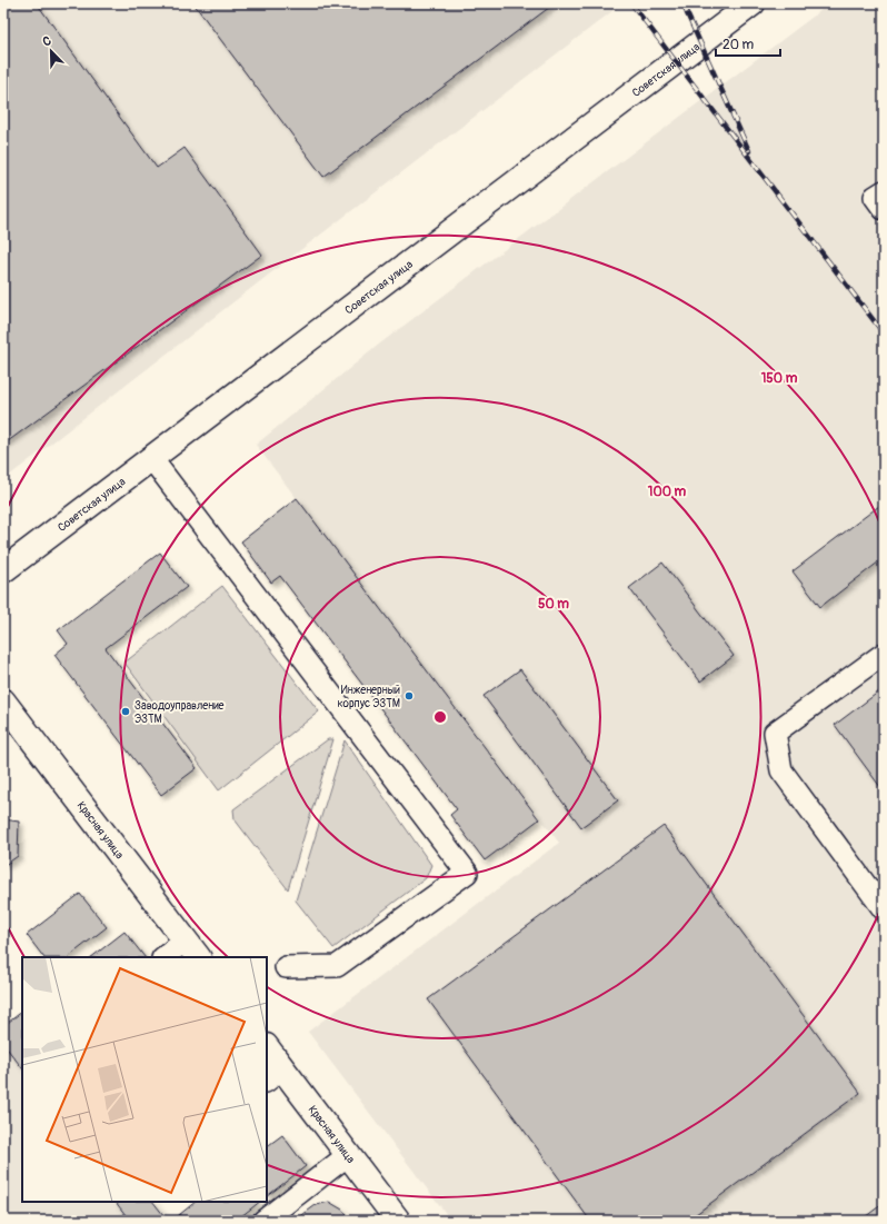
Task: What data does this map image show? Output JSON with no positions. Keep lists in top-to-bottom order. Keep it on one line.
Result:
{"streets":{"main road":["Советская улица","Красная улица"]},"places":["Инженерный корпус ЭЗТМ","Заводоуправление ЭЗТМ"],"scale_bar":"20 m","north":"top left","rings":["150 m","100 m","50 m"]}
